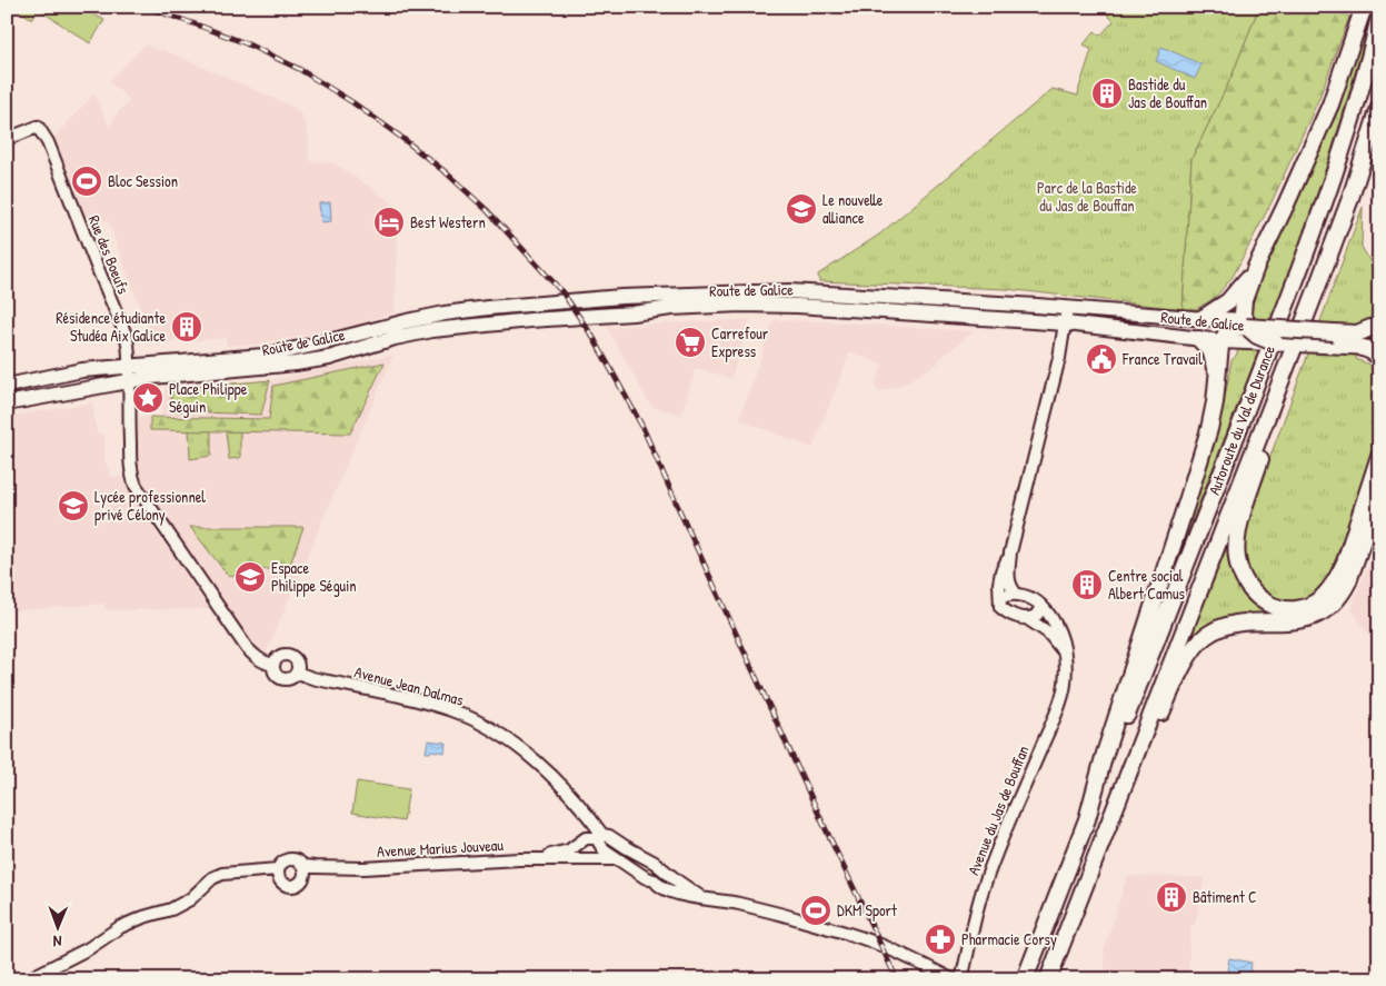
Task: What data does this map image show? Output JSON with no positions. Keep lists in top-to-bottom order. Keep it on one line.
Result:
{"streets":{"highway":["Autoroute du Val de Durance"],"main road":["Route de Galice"],"street":["Rue des Boeufs","Avenue Jean Dalmas","Avenue du Jas de Bouffan","Avenue Marius Jouveau"]},"crossings":[["Rue des Boeufs","Route de Galice"],["Avenue Jean Dalmas","Avenue Marius Jouveau"]],"parks":["Parc de la Bastide du Jas de Bouffan"],"places":{"building":["Bastide du Jas de Bouffan","Résidence étudiante Studéa Aix Galice","Centre social Albert Camus","Bâtiment C"],"sports":["Bloc Session","DKM Sport"],"school or university":["Le nouvelle alliance","Lycée professionnel privé Célony","Espace Philippe Séguin"],"hotel":["Best Western"],"supermarket":["Carrefour Express"],"public building":["France Travail"],"place":["Place Philippe Séguin"],"pharmacy":["Pharmacie Corsy"]},"north":"bottom"}
